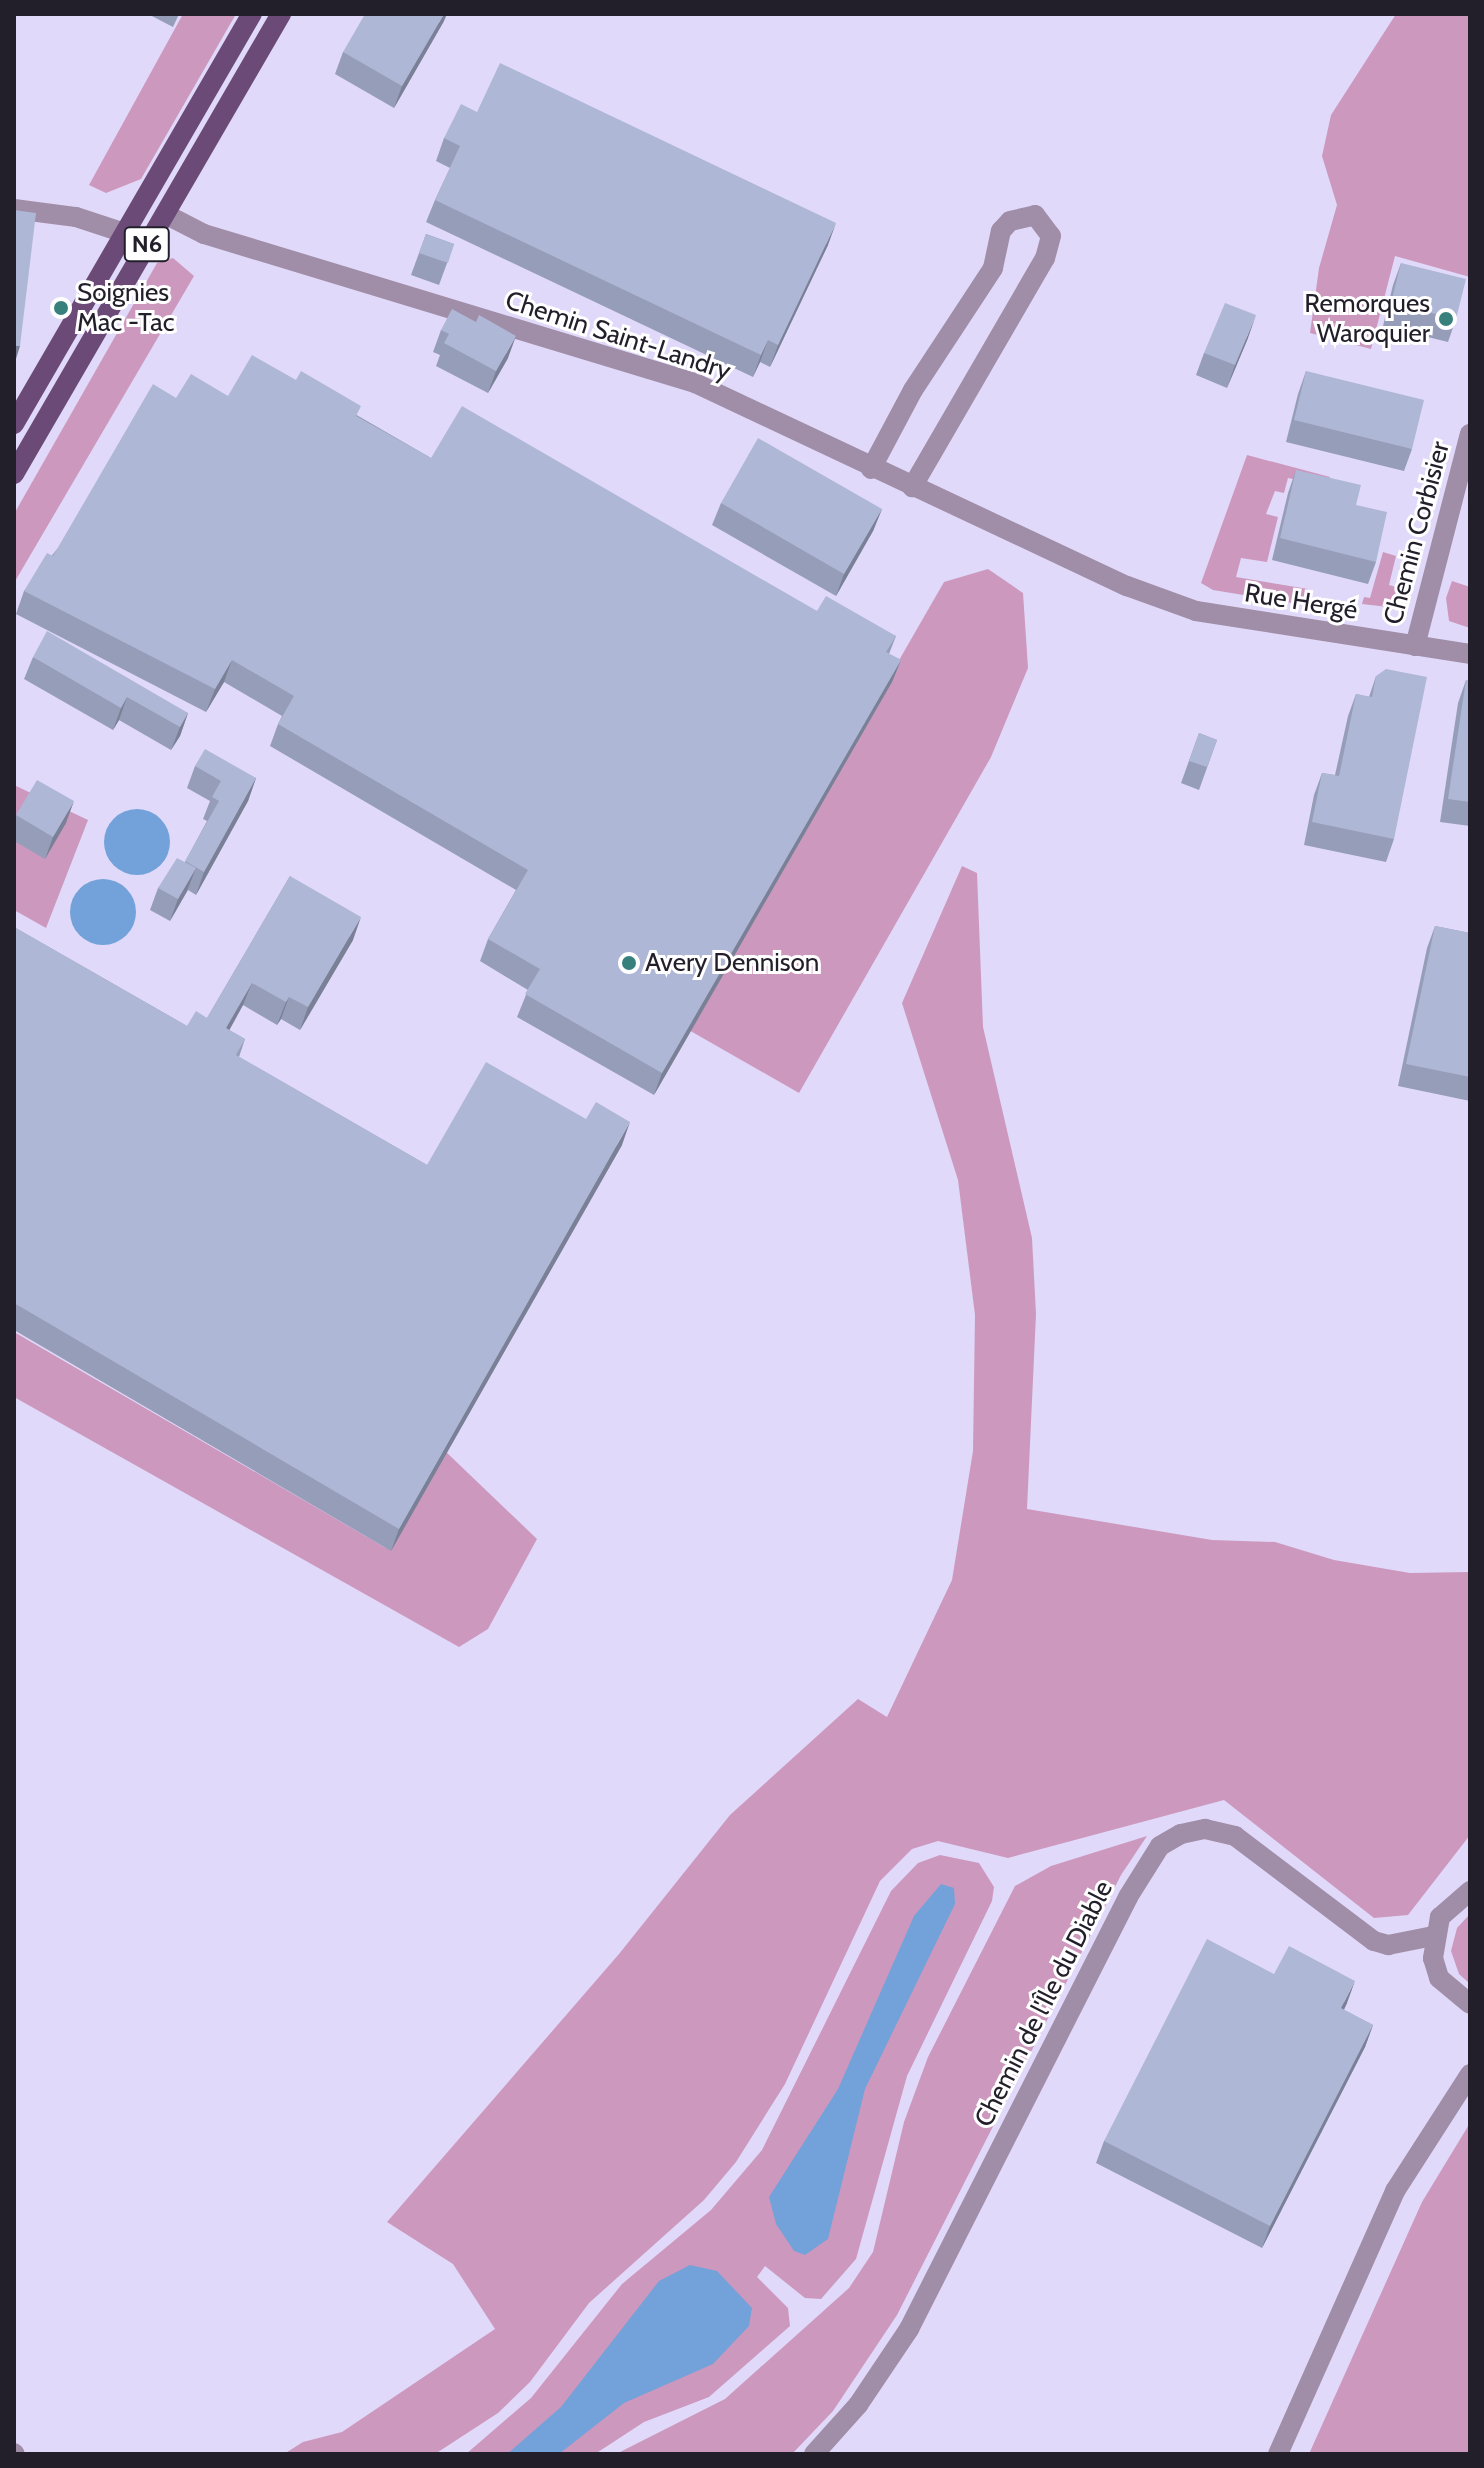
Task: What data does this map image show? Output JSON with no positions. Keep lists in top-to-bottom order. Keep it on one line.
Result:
{"streets":{"main road":["N6"],"street":["Chemin Saint-Landry","Chemin Corbisier","Rue Hergé","Chemin de l'Île du Diable"]},"crossings":[["N6","Chemin Saint-Landry"],["Chemin Saint-Landry","Rue Hergé"],["Chemin Corbisier","Rue Hergé"]],"places":["Soignies Mac -Tac","Remorques Waroquier","Avery Dennison"]}
